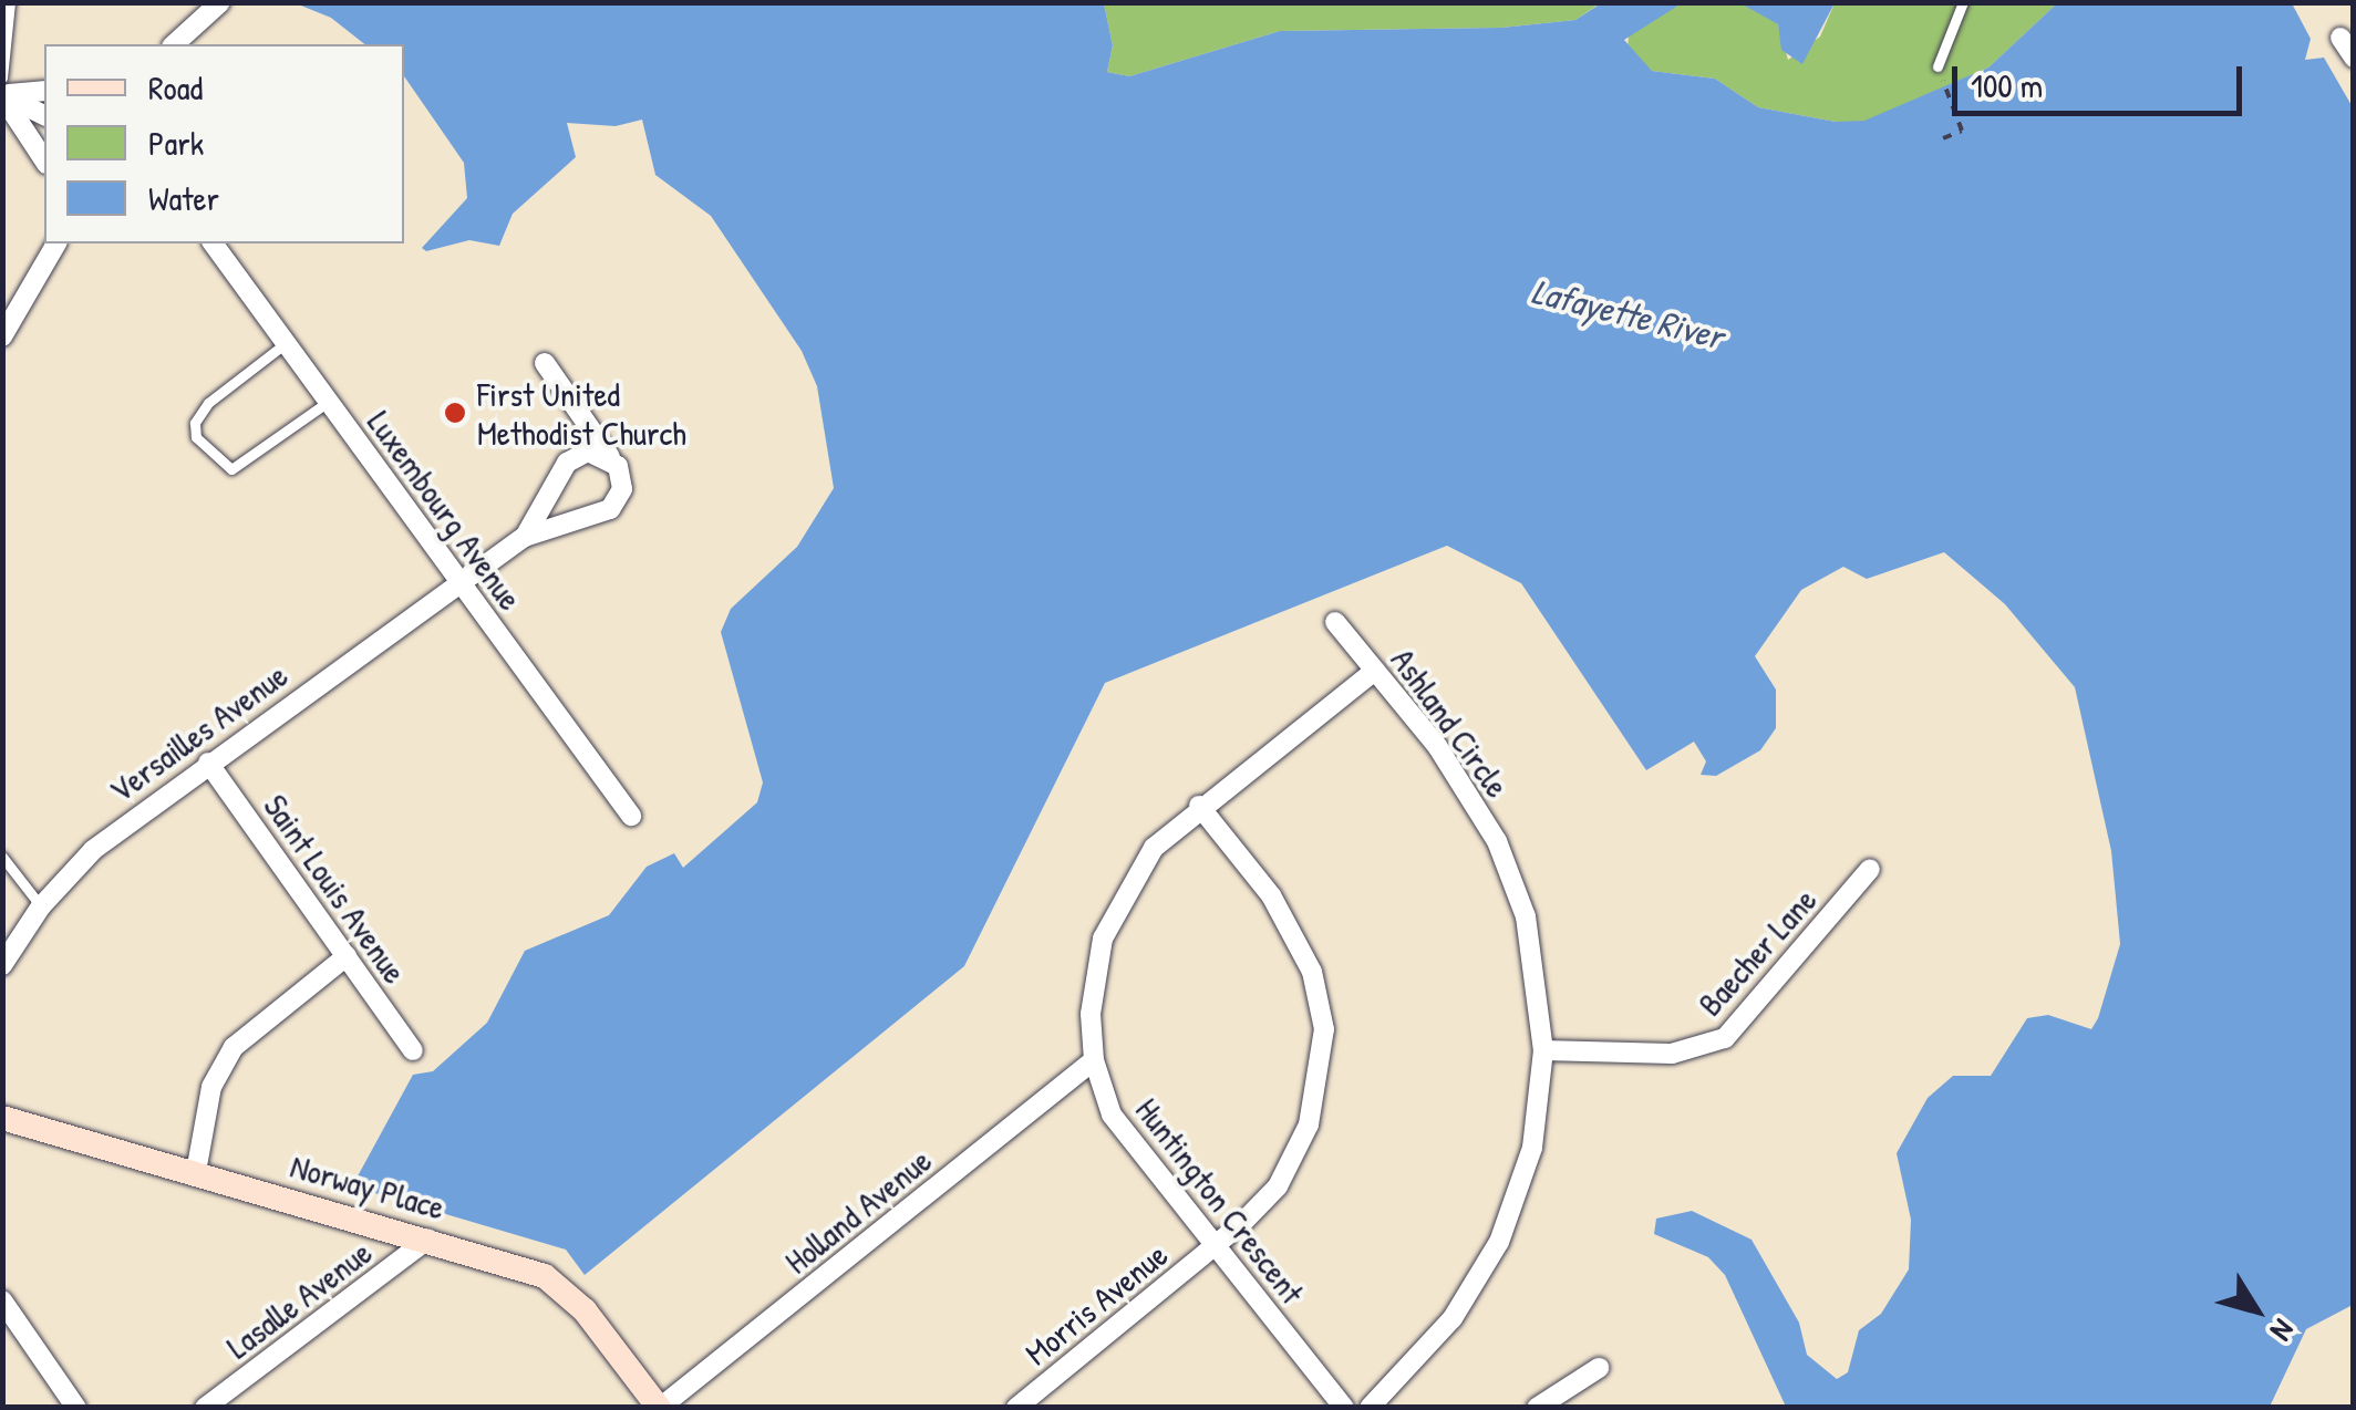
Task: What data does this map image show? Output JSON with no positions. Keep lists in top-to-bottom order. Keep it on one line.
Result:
{"streets":{"street":["Luxembourg Avenue","Ashland Circle","Versailles Avenue","Saint Louis Avenue","Baecher Lane","Norway Place","Huntington Crescent","Holland Avenue","Lasalle Avenue","Morris Avenue"]},"crossings":[["Luxembourg Avenue","Versailles Avenue"],["Ashland Circle","Baecher Lane"],["Ashland Circle","Huntington Crescent"],["Versailles Avenue","Saint Louis Avenue"],["Norway Place","Holland Avenue"],["Norway Place","Lasalle Avenue"],["Huntington Crescent","Holland Avenue"],["Huntington Crescent","Morris Avenue"]],"water":["Lafayette River"],"places":["First United Methodist Church"],"legend":["Road","Park","Water"],"scale_bar":"100 m","north":"bottom right"}
